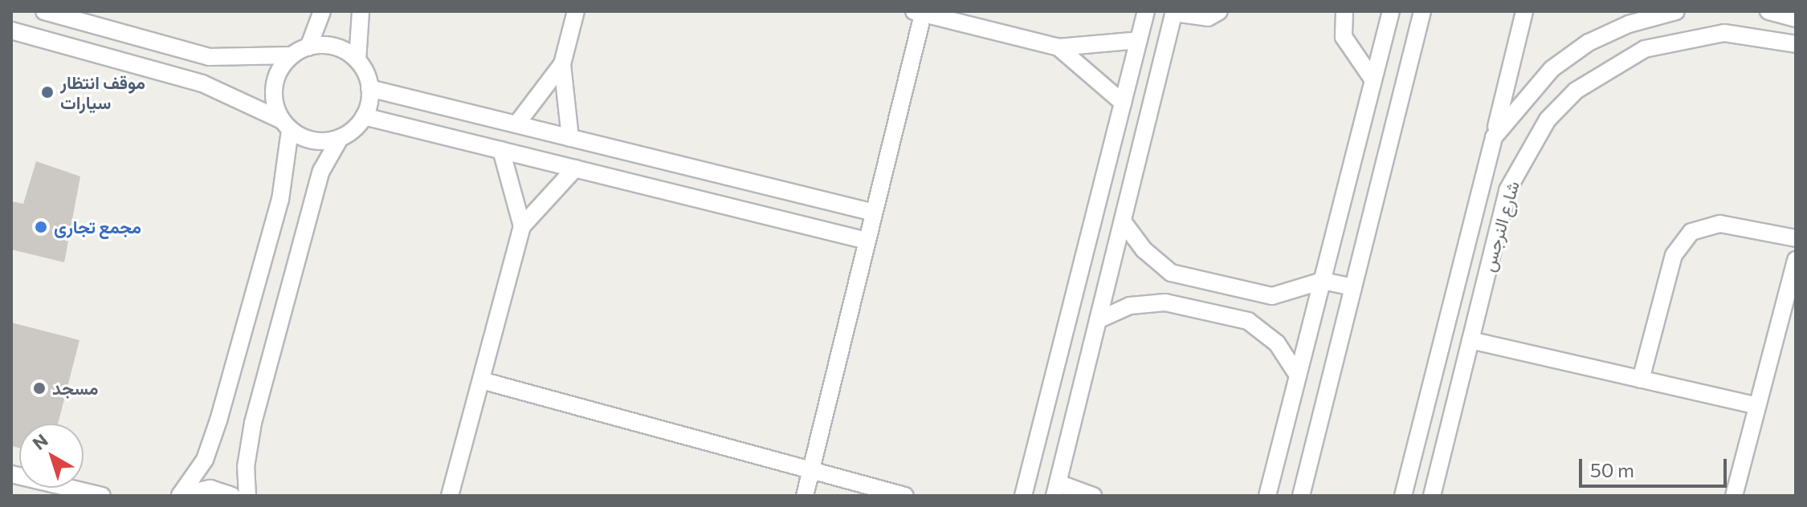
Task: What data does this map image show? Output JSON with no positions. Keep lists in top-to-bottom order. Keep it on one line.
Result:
{"streets":{"street":["شارع النرجس"]},"places":["موقف انتظار سيارات","مجمع تجارى","مسجد"],"scale_bar":"50 m","north":"top left"}
